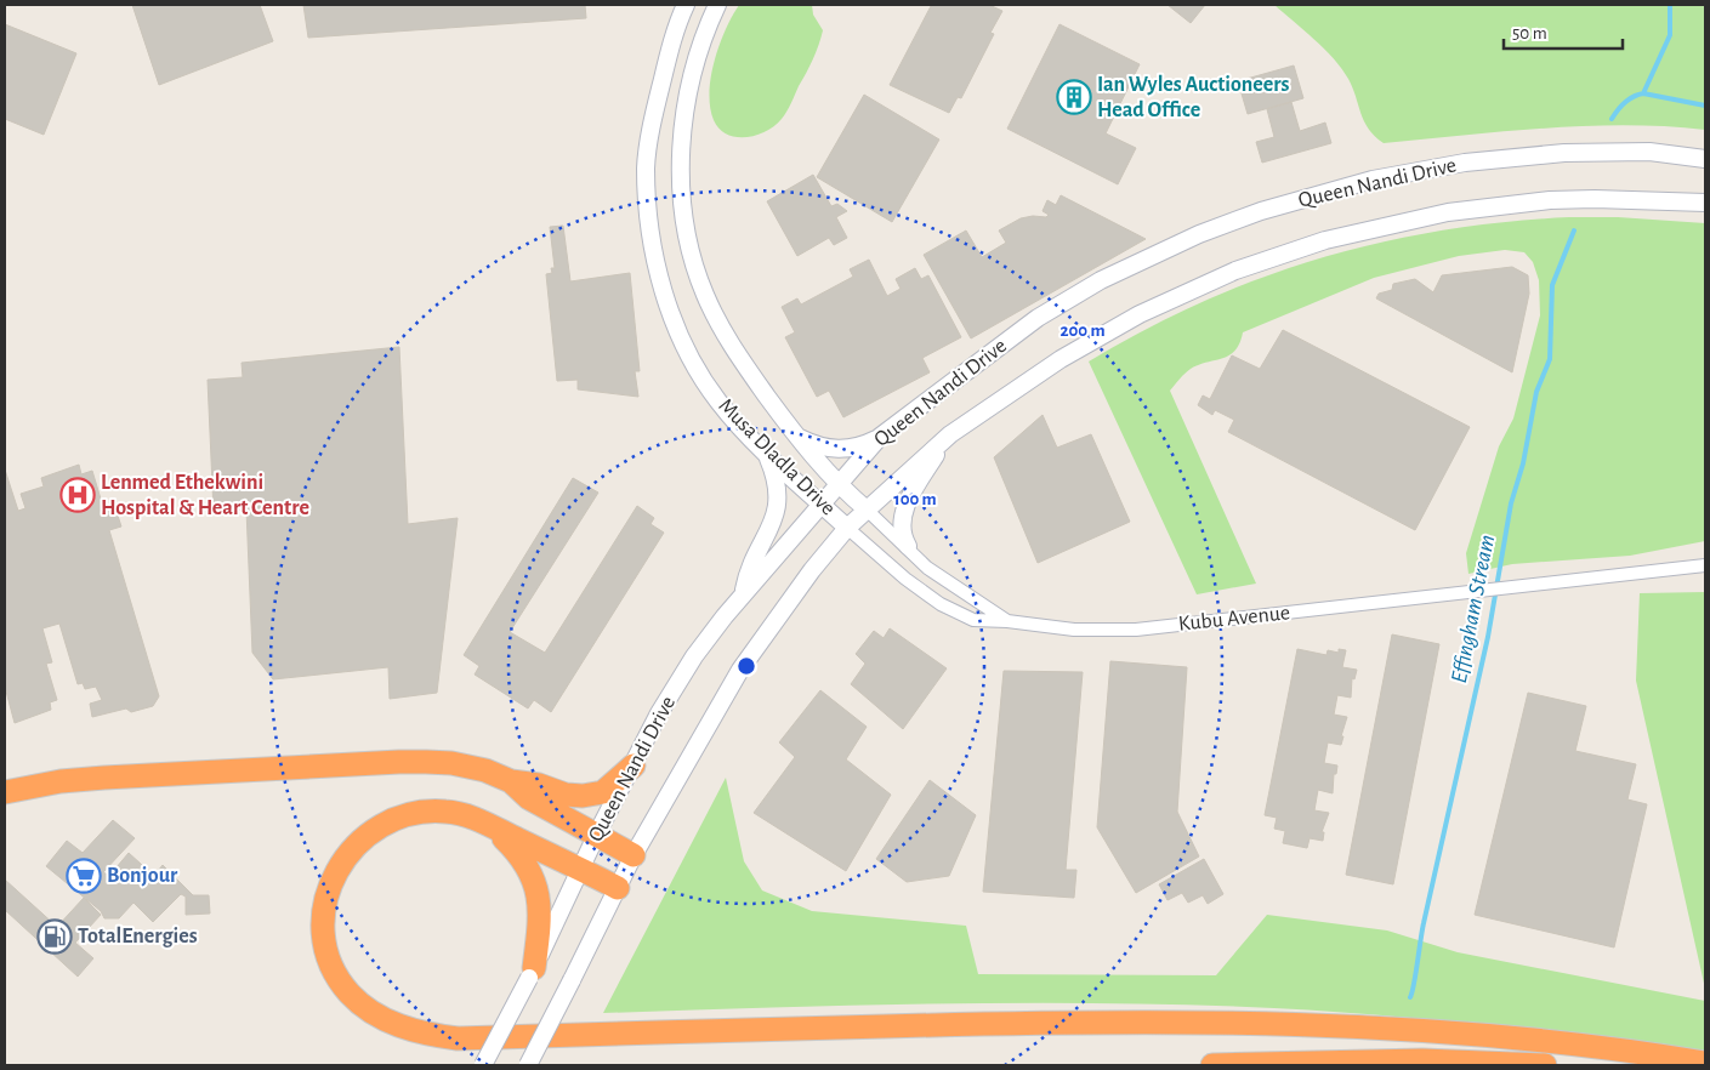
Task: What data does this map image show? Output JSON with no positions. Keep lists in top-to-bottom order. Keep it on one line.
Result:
{"streets":{"main road":["Queen Nandi Drive","Musa Dladla Drive"],"street":["Kubu Avenue"]},"crossings":[["Queen Nandi Drive","Musa Dladla Drive"],["Queen Nandi Drive","Kubu Avenue"],["Musa Dladla Drive","Kubu Avenue"]],"water":["Effingham Stream"],"places":{"building":["Ian Wyles Auctioneers Head Office"],"hospital":["Lenmed Ethekwini Hospital & Heart Centre"],"supermarket":["Bonjour"],"fuel station":["TotalEnergies"]},"scale_bar":"50 m","rings":["200 m","100 m"]}
